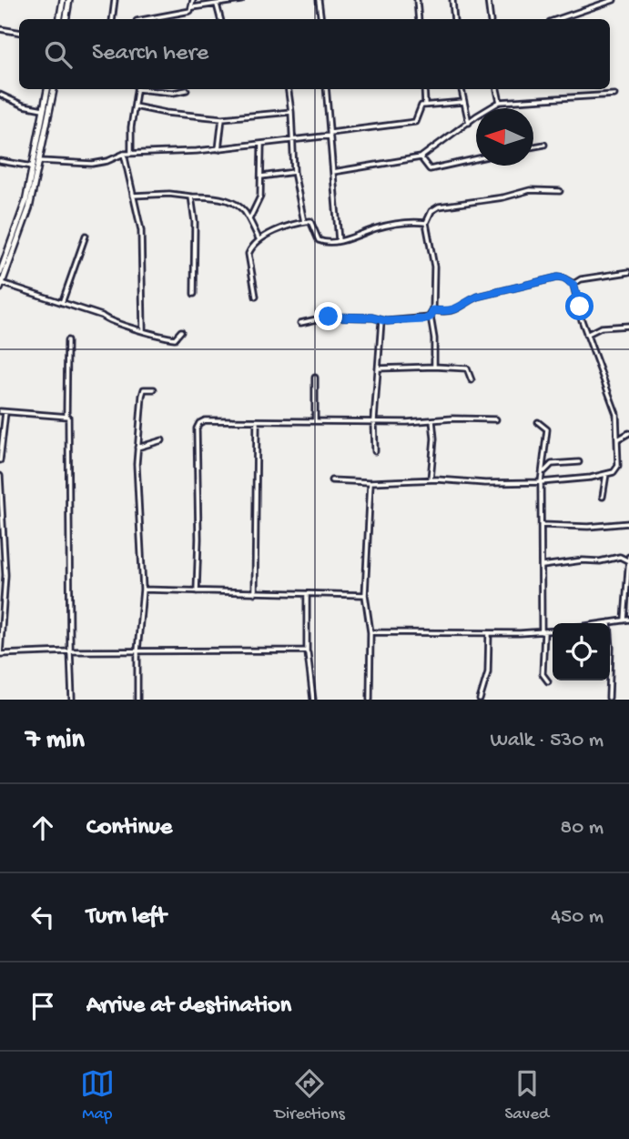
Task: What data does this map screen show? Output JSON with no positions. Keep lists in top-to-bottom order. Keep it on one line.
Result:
{"north":"left","page":{"search":"Search here","heading":["7 min","Walk · 530 m"],"list":[["Continue","80 m"],["Turn left","450 m"],"Arrive at destination"],"nav":["Map","Directions","Saved"]}}
